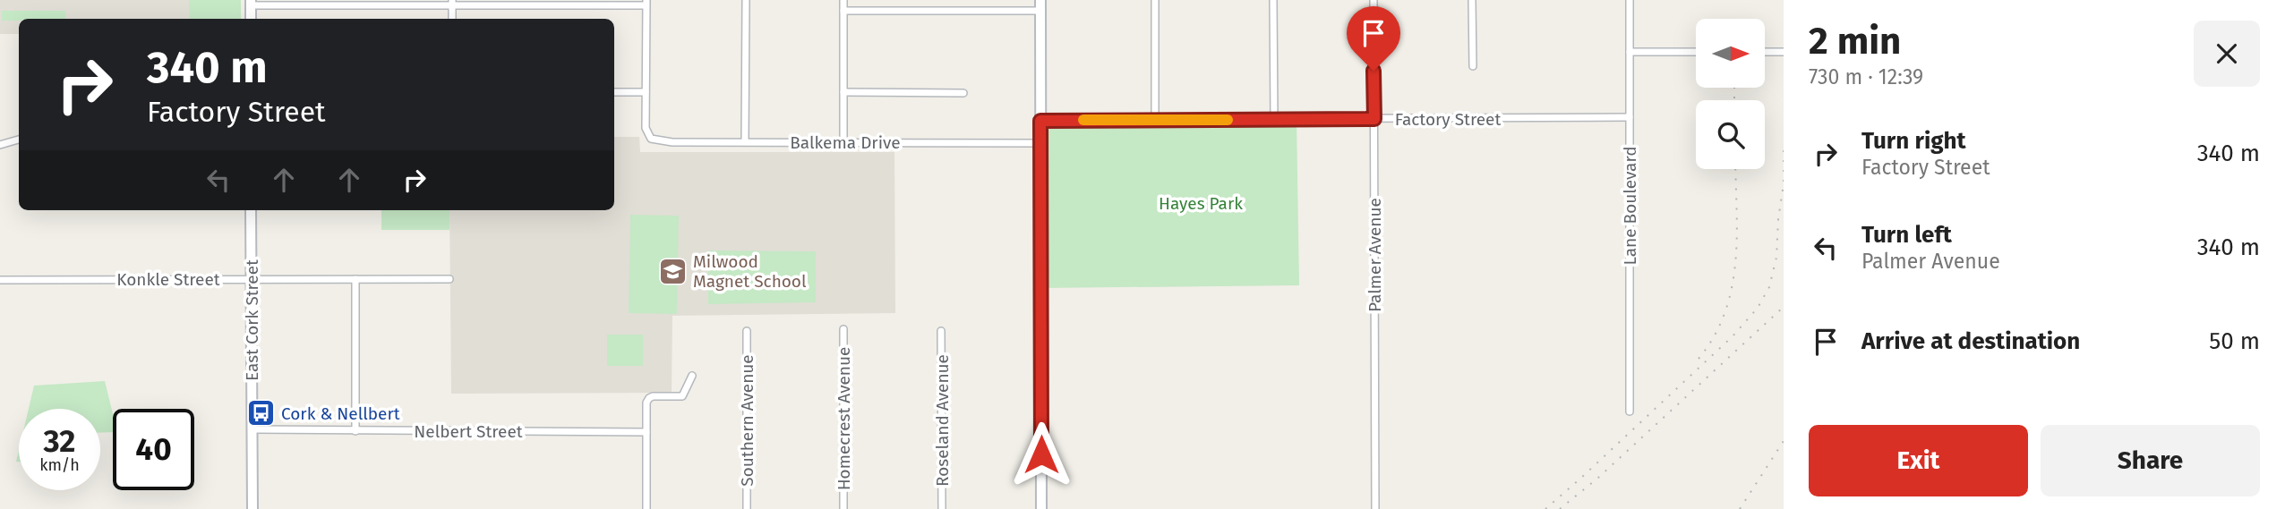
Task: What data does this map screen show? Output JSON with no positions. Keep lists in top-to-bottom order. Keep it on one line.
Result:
{"streets":{"street":["Factory Street","Balkema Drive","Lane Boulevard","Palmer Avenue","Konkle Street","East Cork Street","Homecrest Avenue","Southern Avenue","Roseland Avenue","Nelbert Street"]},"crossings":[["Factory Street","Lane Boulevard"],["Factory Street","Palmer Avenue"],["Konkle Street","East Cork Street"],["East Cork Street","Nelbert Street"]],"parks":["Hayes Park"],"places":{"school or university":["Milwood Magnet School"],"bus stop":["Cork & Nellbert"]},"north":"right","page":{"heading":["2 min","730 m · 12:39"],"turn":["340 m","Factory Street"],"list":[{"name":"Turn right","note":"Factory Street","value":"340 m"},{"name":"Turn left","note":"Palmer Avenue","value":"340 m"},{"name":"Arrive at destination","value":"50 m"}],"speed":"32 km/h","limit":"40","buttons":["Exit","Share"]}}
